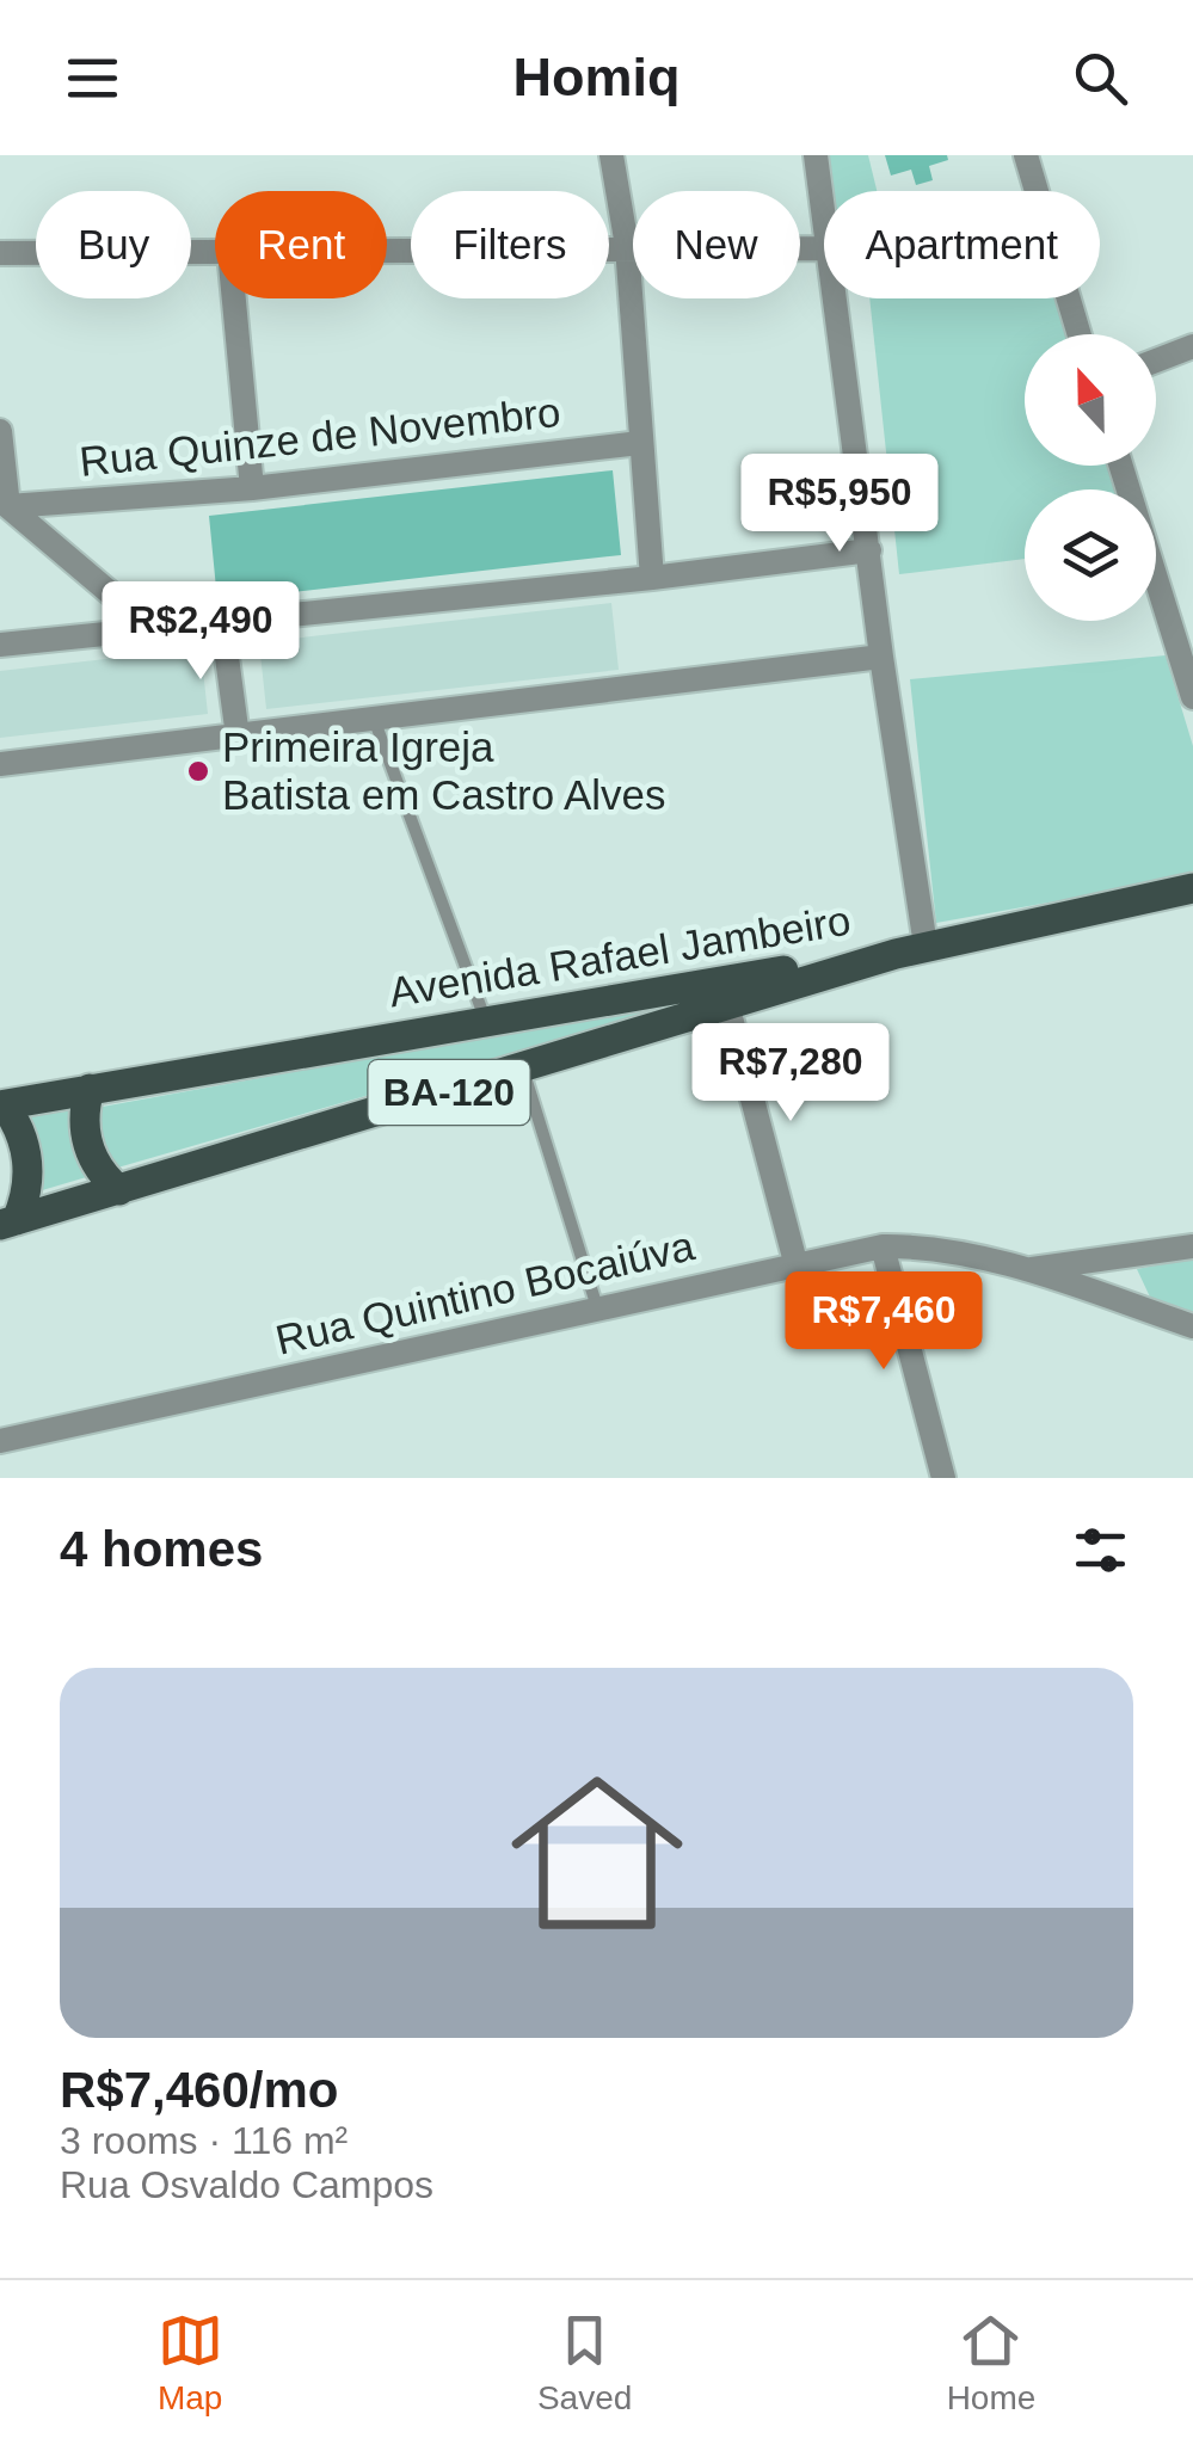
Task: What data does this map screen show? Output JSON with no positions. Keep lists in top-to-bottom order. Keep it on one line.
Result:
{"streets":{"main road":["Avenida Rafael Jambeiro","BA-120"],"street":["Rua Quinze de Novembro","Rua Quintino Bocaiúva"]},"crossings":[["Avenida Rafael Jambeiro","BA-120"]],"places":["Primeira Igreja Batista em Castro Alves"],"north":"top","page":{"header":"Homiq","chip":["Buy","Rent","Filters","New","Apartment"],"price":["R$5,950","R$2,490","R$7,280","R$7,460"],"heading":"4 homes","list":[{"name":"R$7,460/mo","note":"3 rooms · 116 m² · Rua Osvaldo Campos"}],"tabs":["Map","Saved","Home"]}}
